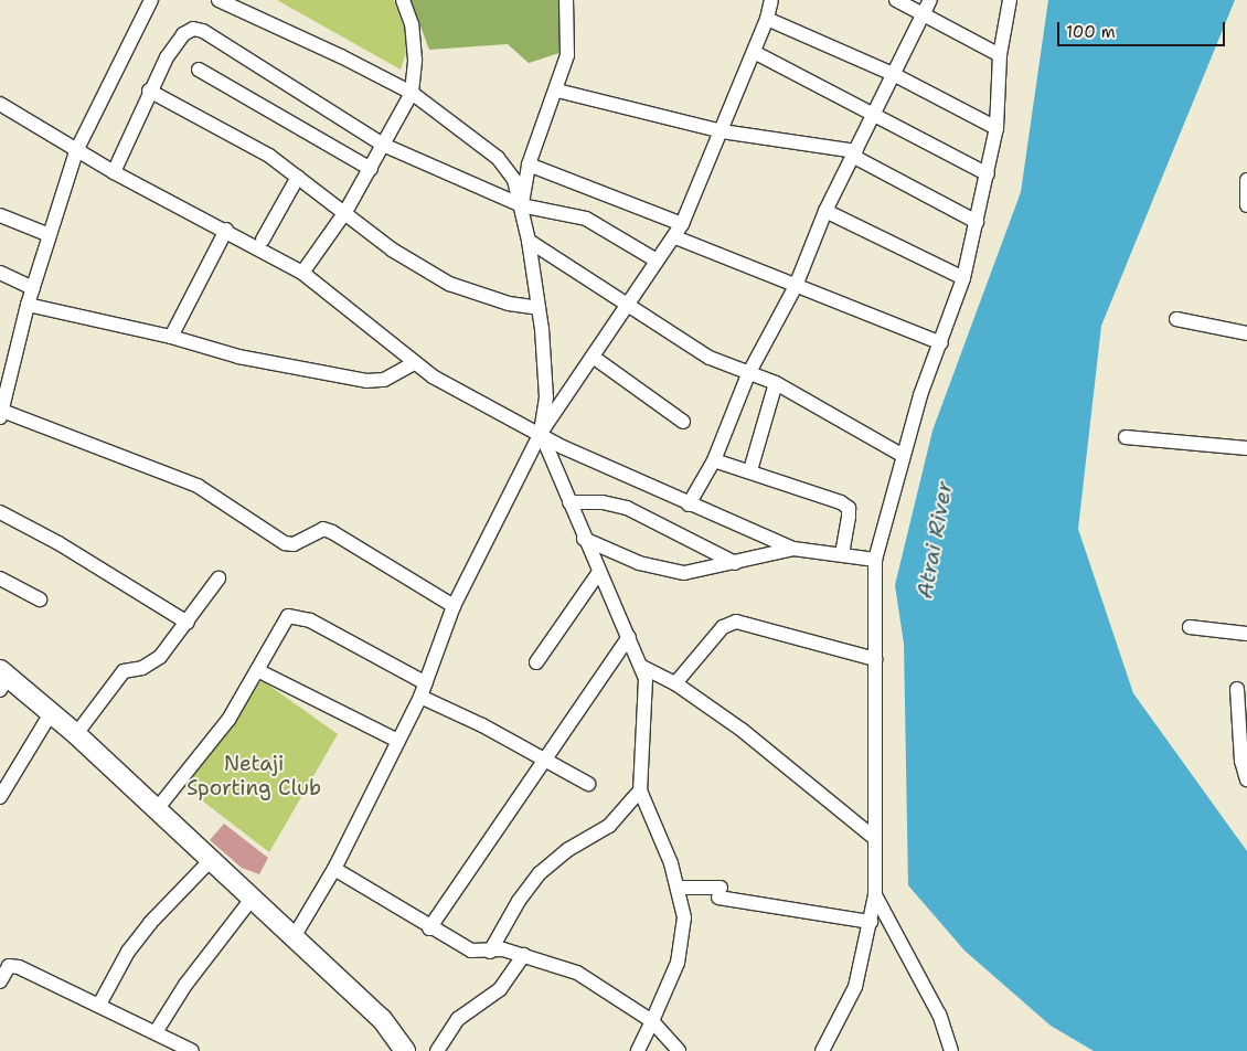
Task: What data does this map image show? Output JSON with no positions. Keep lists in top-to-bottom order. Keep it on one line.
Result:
{"water":["Atrai River"],"parks":["Netaji Sporting Club"],"scale_bar":"100 m"}
